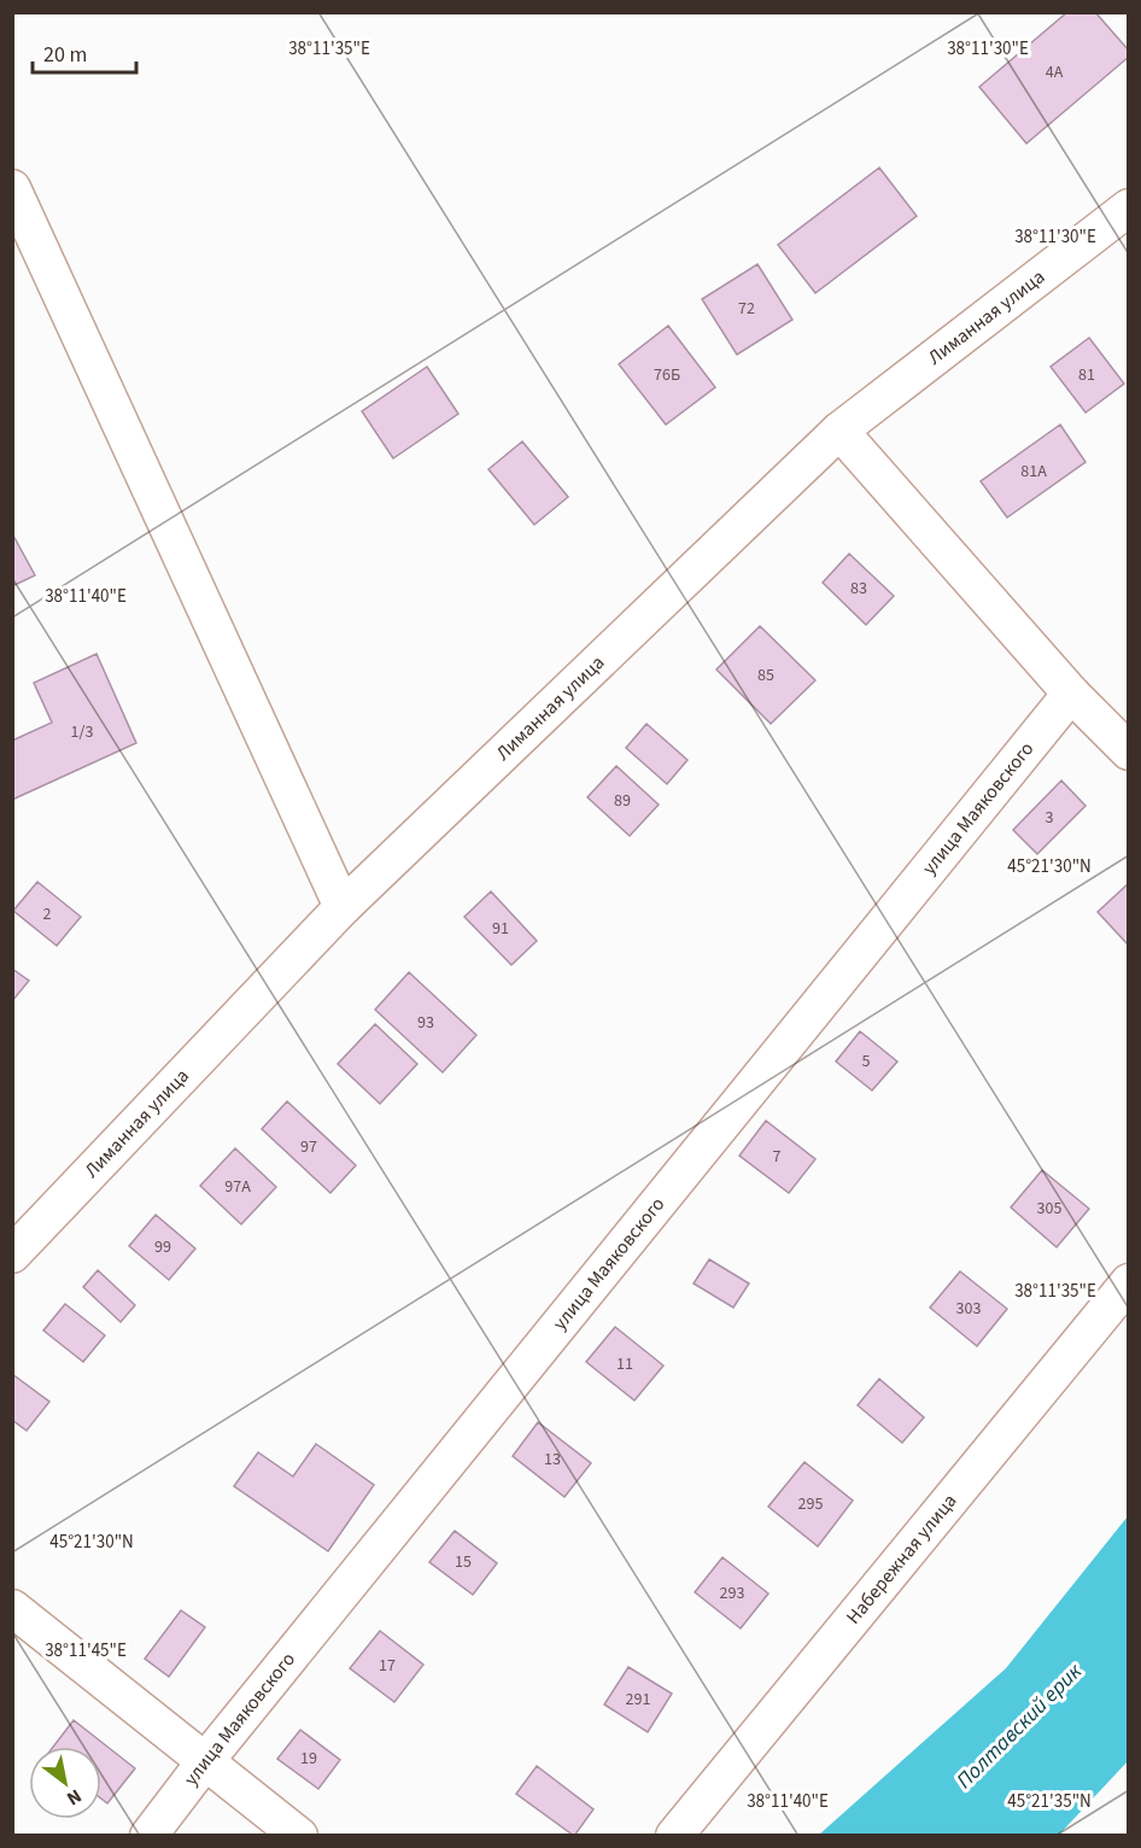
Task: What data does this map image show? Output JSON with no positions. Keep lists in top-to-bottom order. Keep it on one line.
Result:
{"streets":{"street":["Лиманная улица","улица Маяковского","Набережная улица"]},"water":["Полтавский ерик"],"house_numbers":["4А","72","76Б","81","81А","83","85","1/3","89","3","2","91","93","5","97","7","97А","305","99","303","11","13","295","15","293","17","291","19"],"scale_bar":"20 m","north":"bottom right","coordinates":["38°11'35\"E","38°11'30\"E","38°11'40\"E","45°21'30\"N","38°11'45\"E","45°21'35\"N"]}
